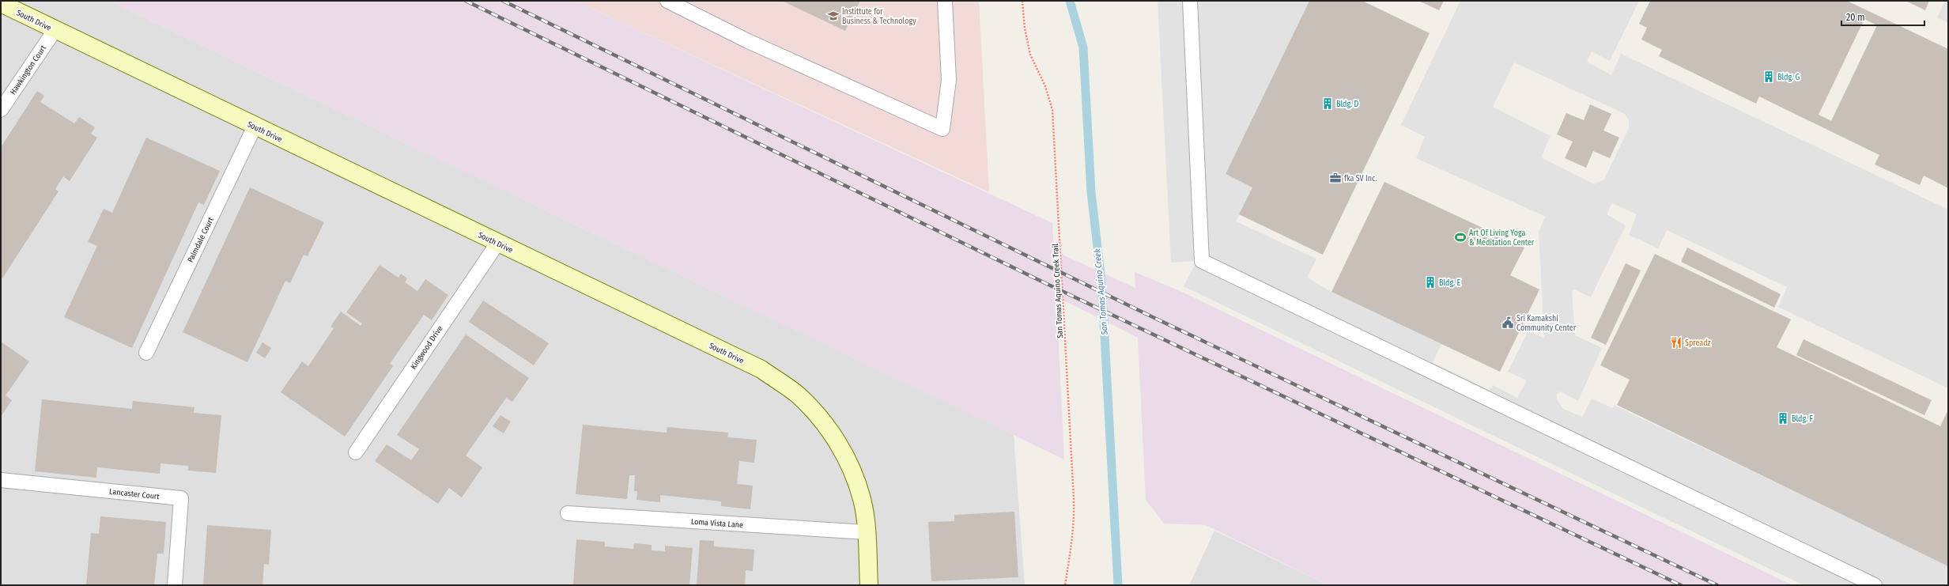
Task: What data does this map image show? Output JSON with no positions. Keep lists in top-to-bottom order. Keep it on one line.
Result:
{"streets":{"street":["South Drive"],"lane":["Hawkington Court","Palmdale Court","Kingwood Drive","Lancaster Court","Loma Vista Lane"],"path":["San Tomas Aquino Creek Trail"]},"crossings":[["South Drive","Hawkington Court"],["South Drive","Palmdale Court"],["South Drive","Kingwood Drive"],["South Drive","Loma Vista Lane"]],"water":["San Tomas Aquino Creek"],"places":{"school or university":["Instittute for Business & Technology"],"building":["Bldg. G","Bldg. D","Bldg. E","Bldg. F"],"office":["fka SV Inc."],"sports":["Art Of Living Yoga & Meditation Center"],"public building":["Sri Kamakshi Community Center"],"restaurant":["Spreadz"]},"scale_bar":"20 m"}
